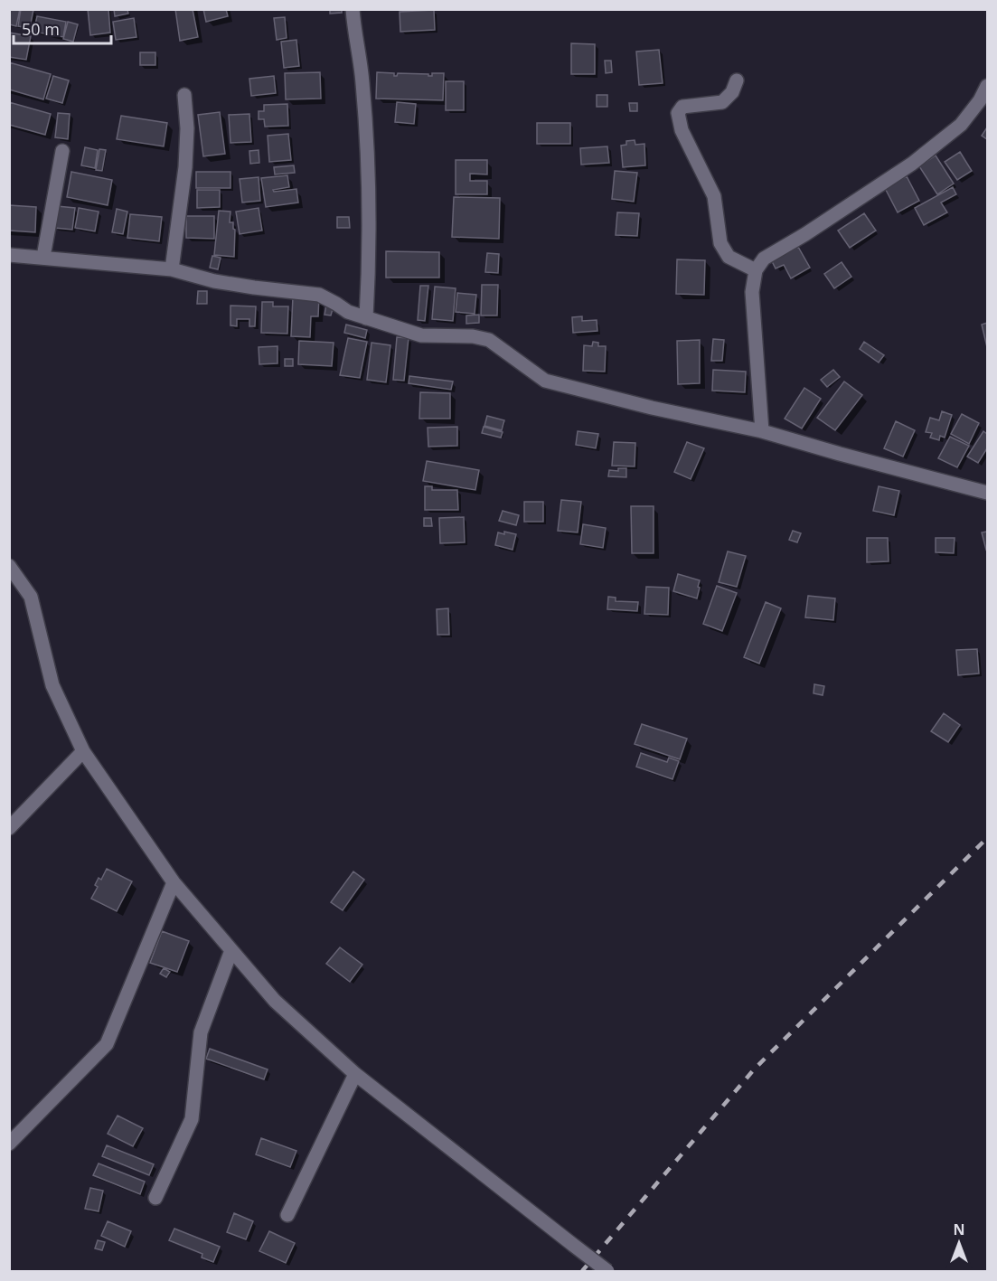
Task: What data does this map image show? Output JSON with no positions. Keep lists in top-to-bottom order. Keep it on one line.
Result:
{"scale_bar":"50 m","north":"top"}
